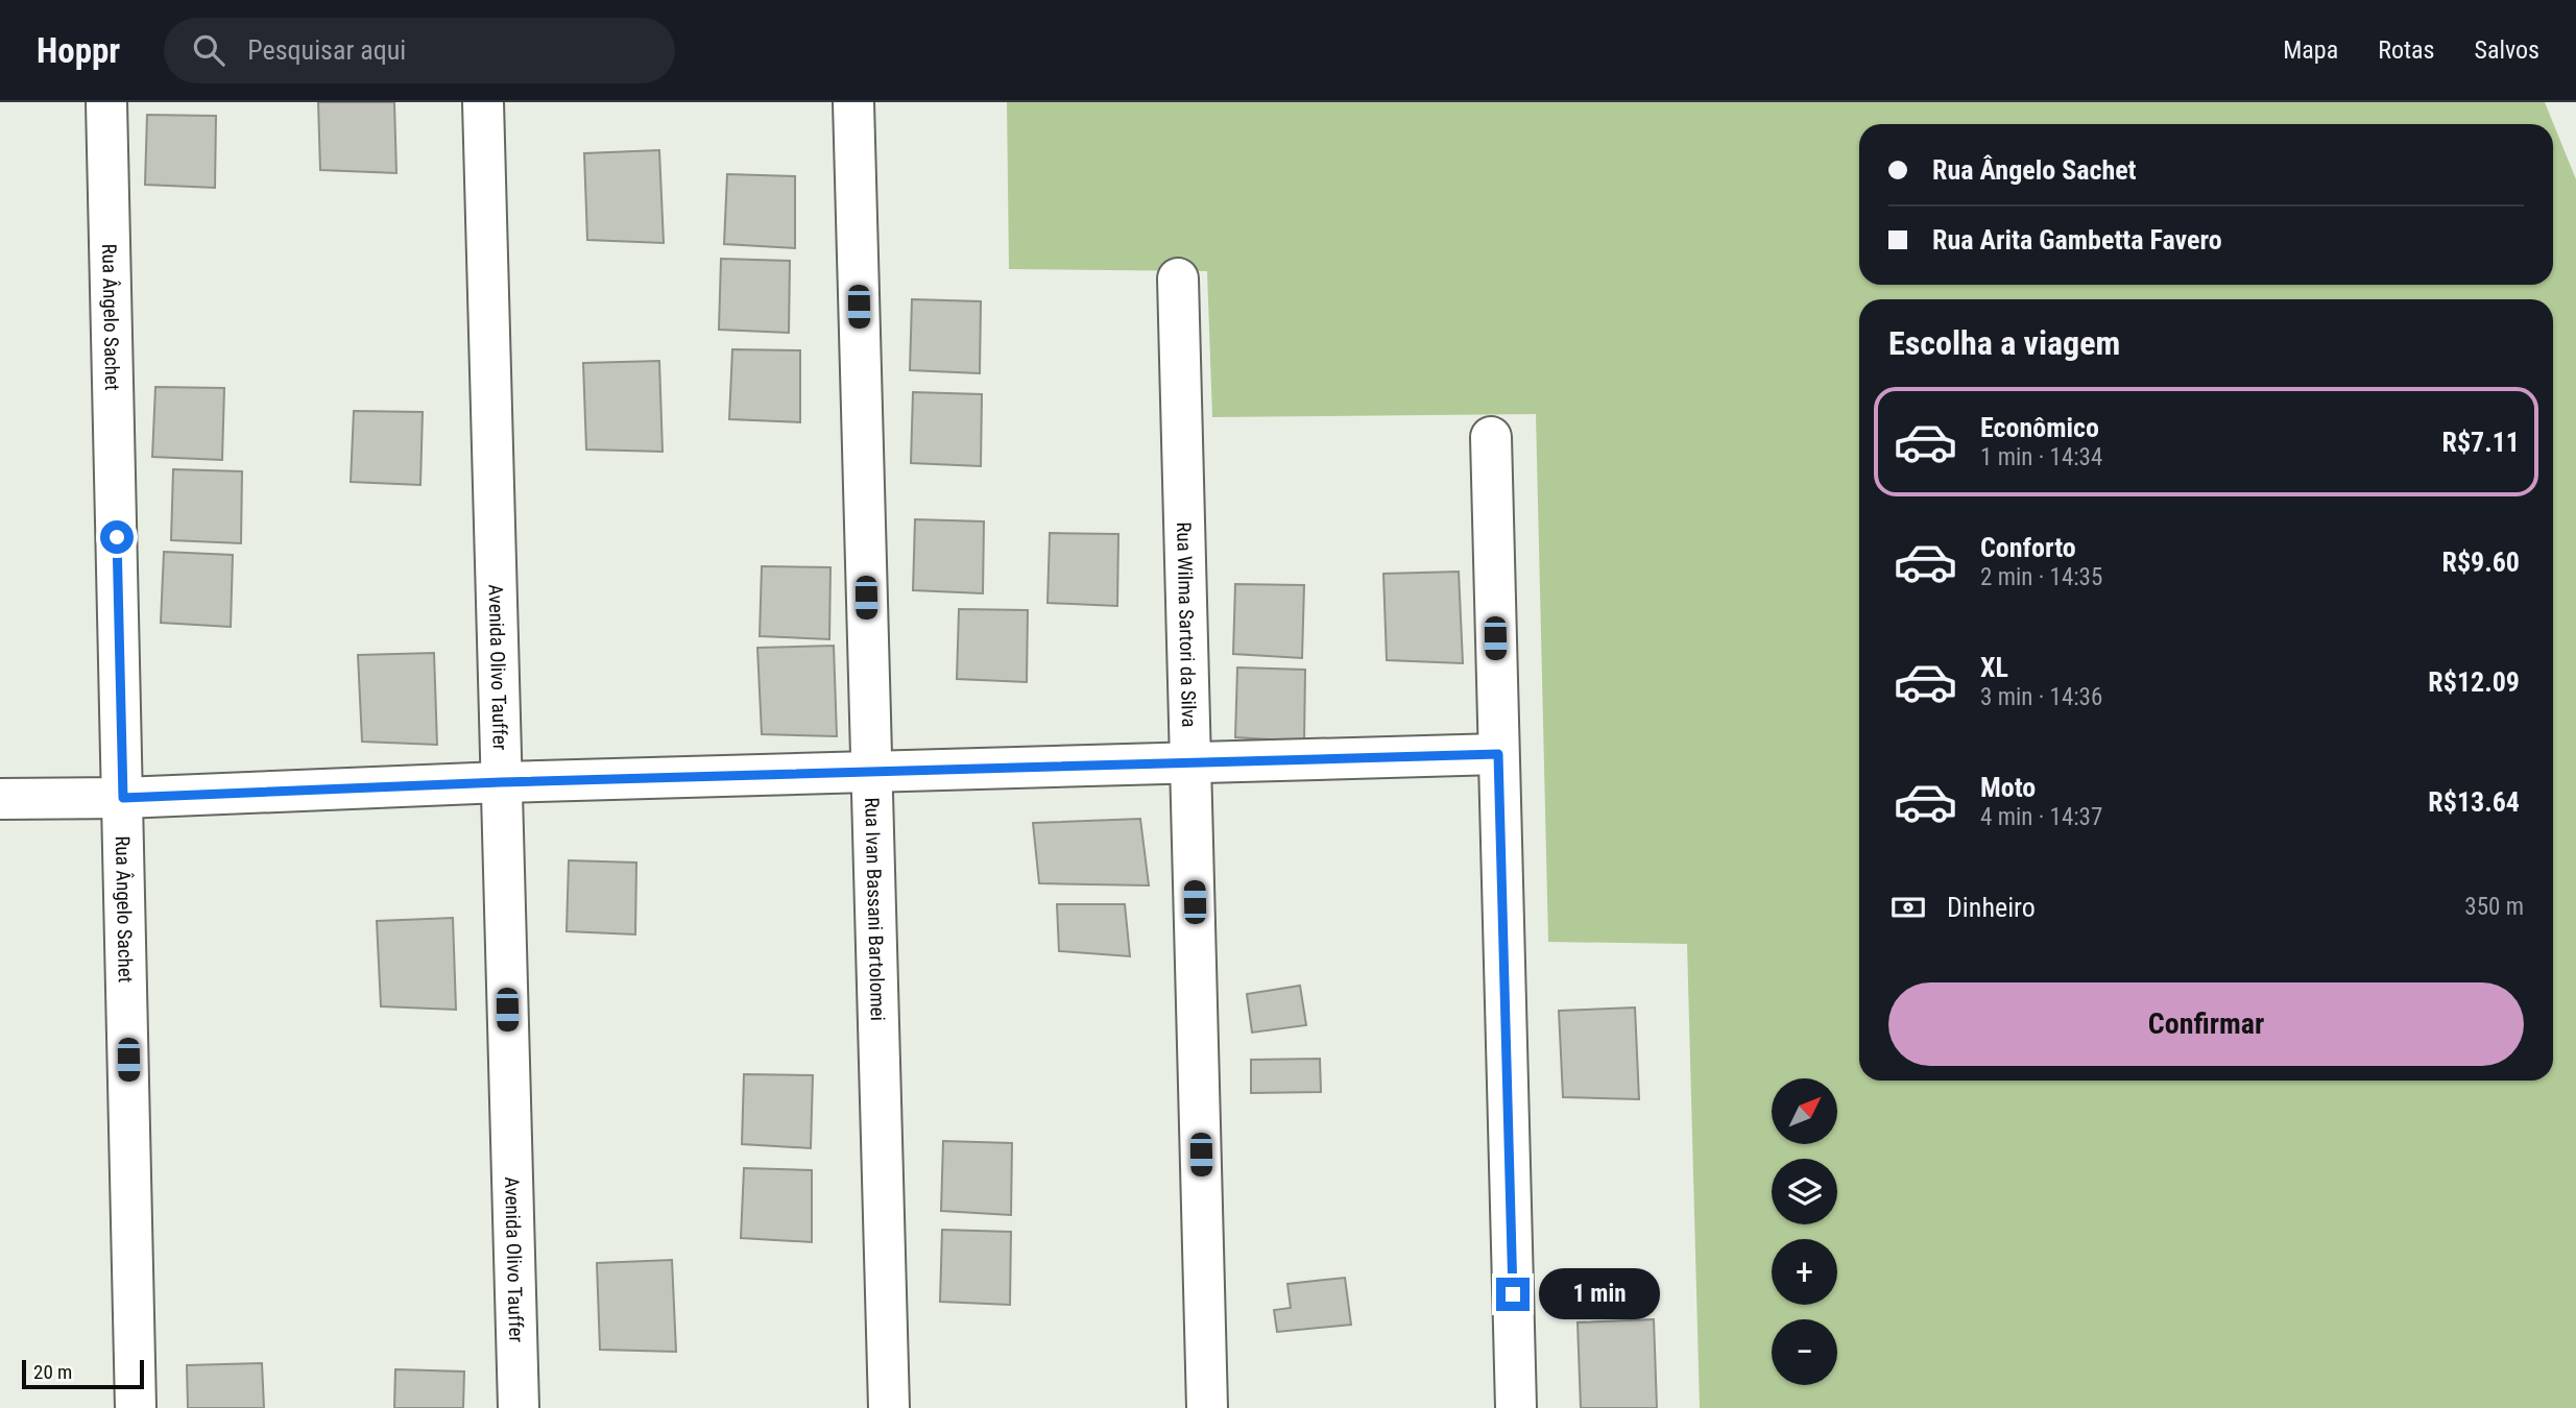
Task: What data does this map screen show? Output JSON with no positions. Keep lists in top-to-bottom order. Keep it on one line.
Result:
{"streets":{"street":["Rua Ângelo Sachet","Rua Wilma Sartori da Silva","Avenida Olivo Tauffer","Rua Ivan Bassani Bartolomei"]},"scale_bar":"20 m","north":"top right","page":{"header":"Hoppr","search":"Pesquisar aqui","nav":["Mapa","Rotas","Salvos"],"banner":["Rua Ângelo Sachet","Rua Arita Gambetta Favero"],"heading":"Escolha a viagem","list":[{"name":"Econômico","note":"1 min · 14:34","value":"R$7.11"},{"name":"Conforto","note":"2 min · 14:35","value":"R$9.60"},{"name":"XL","note":"3 min · 14:36","value":"R$12.09"},{"name":"Moto","note":"4 min · 14:37","value":"R$13.64"}],"pay":["Dinheiro","350 m"],"buttons":"Confirmar","map_buttons":["+","−"],"bubble":"1 min","scale":"20 m"}}
